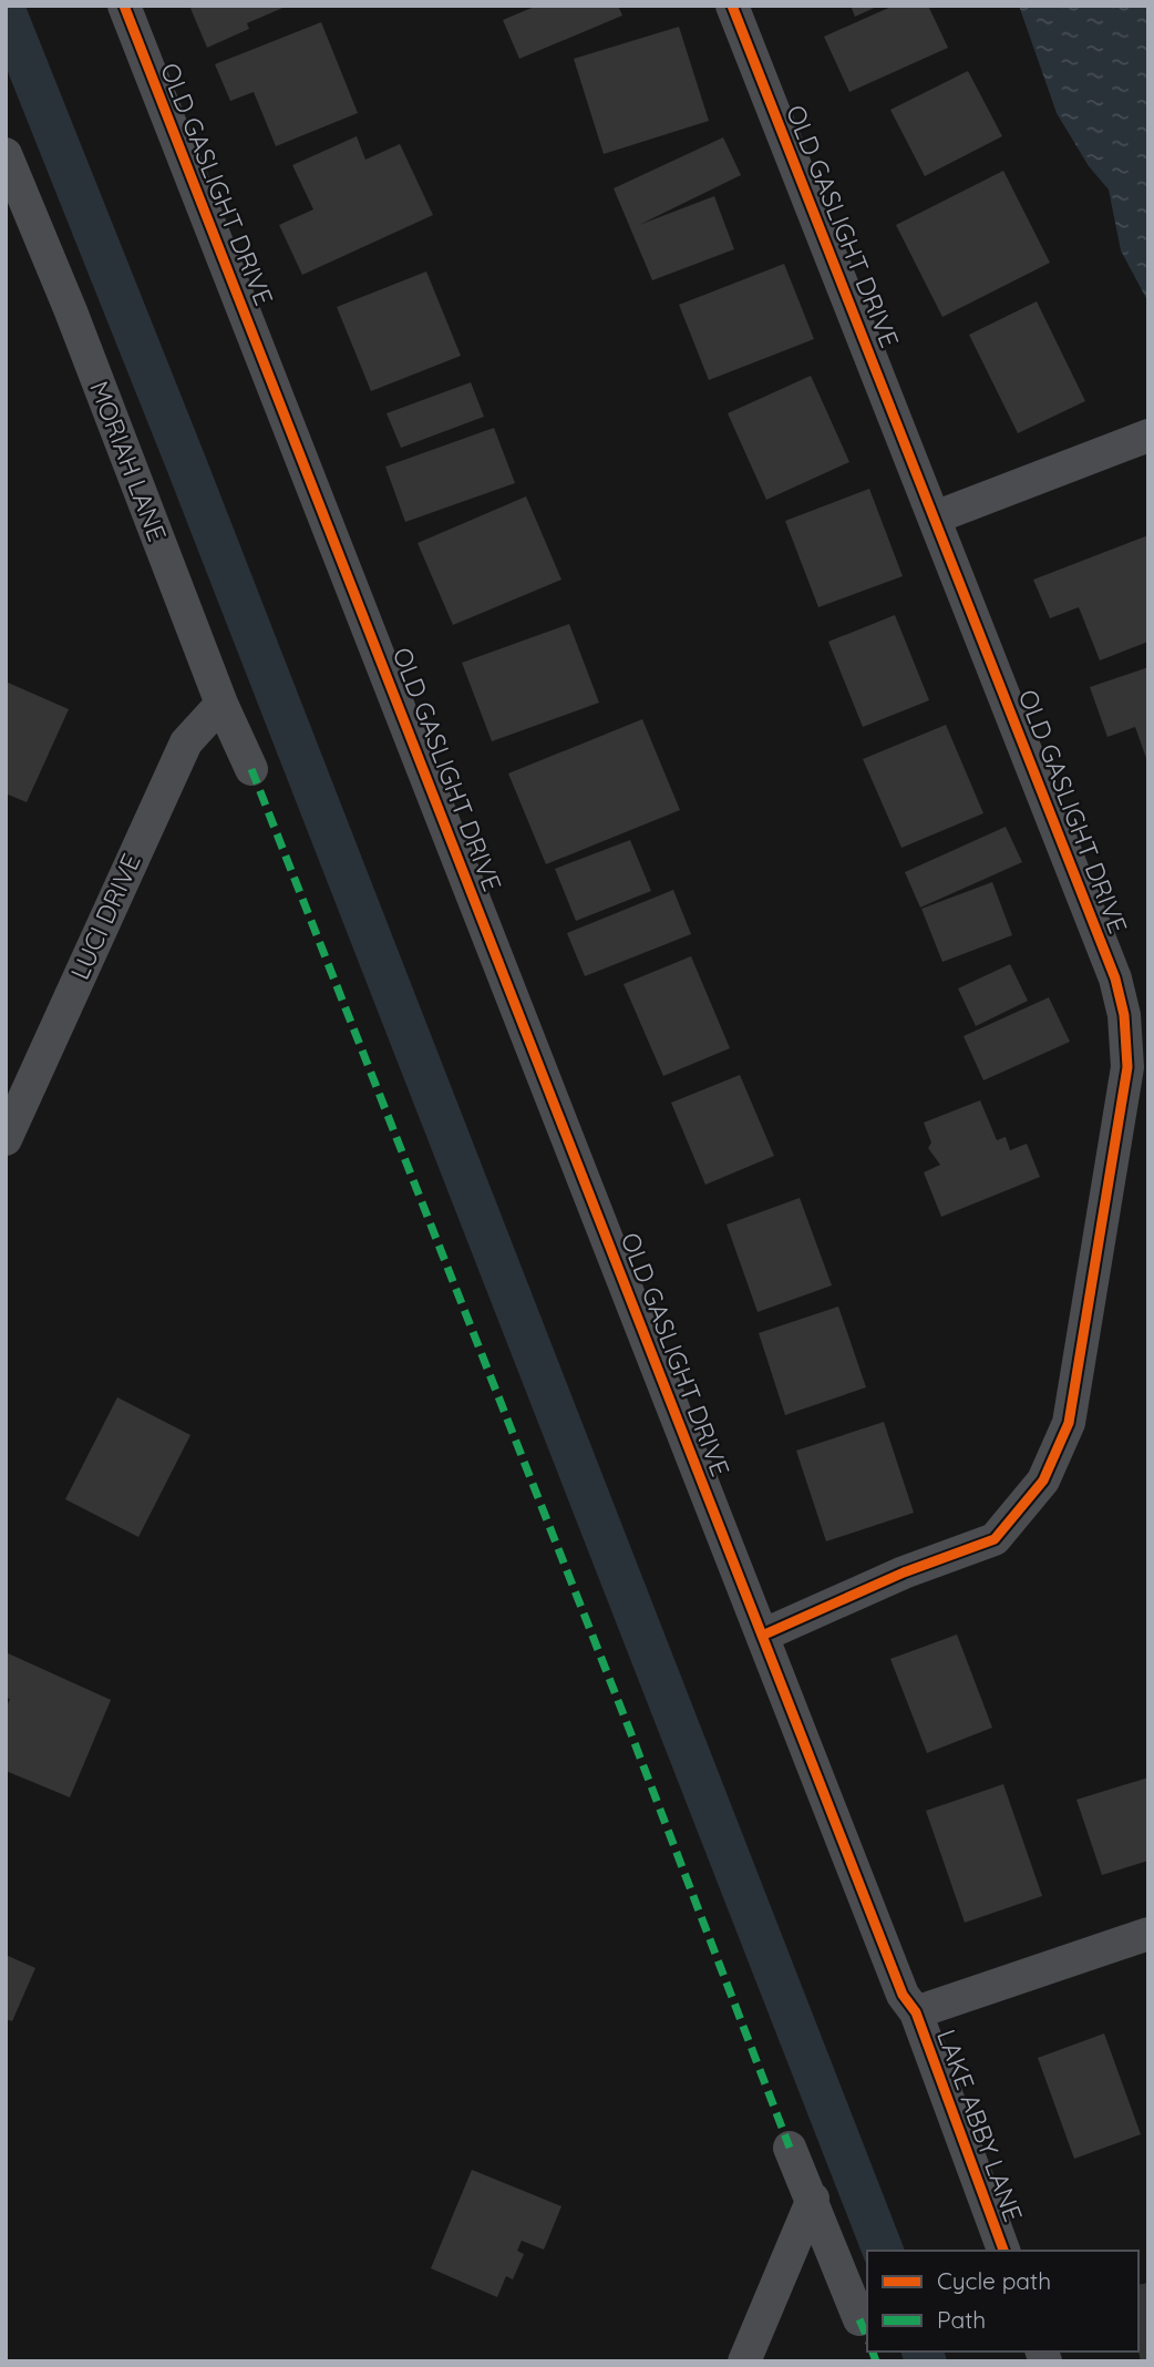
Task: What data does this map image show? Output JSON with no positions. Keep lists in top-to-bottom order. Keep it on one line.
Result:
{"streets":{"street":["OLD GASLIGHT DRIVE","MORIAH LANE","LUCI DRIVE","LAKE ABBY LANE"]},"crossings":[["OLD GASLIGHT DRIVE","LAKE ABBY LANE"],["MORIAH LANE","LUCI DRIVE"]],"legend":["Cycle path","Path"]}
